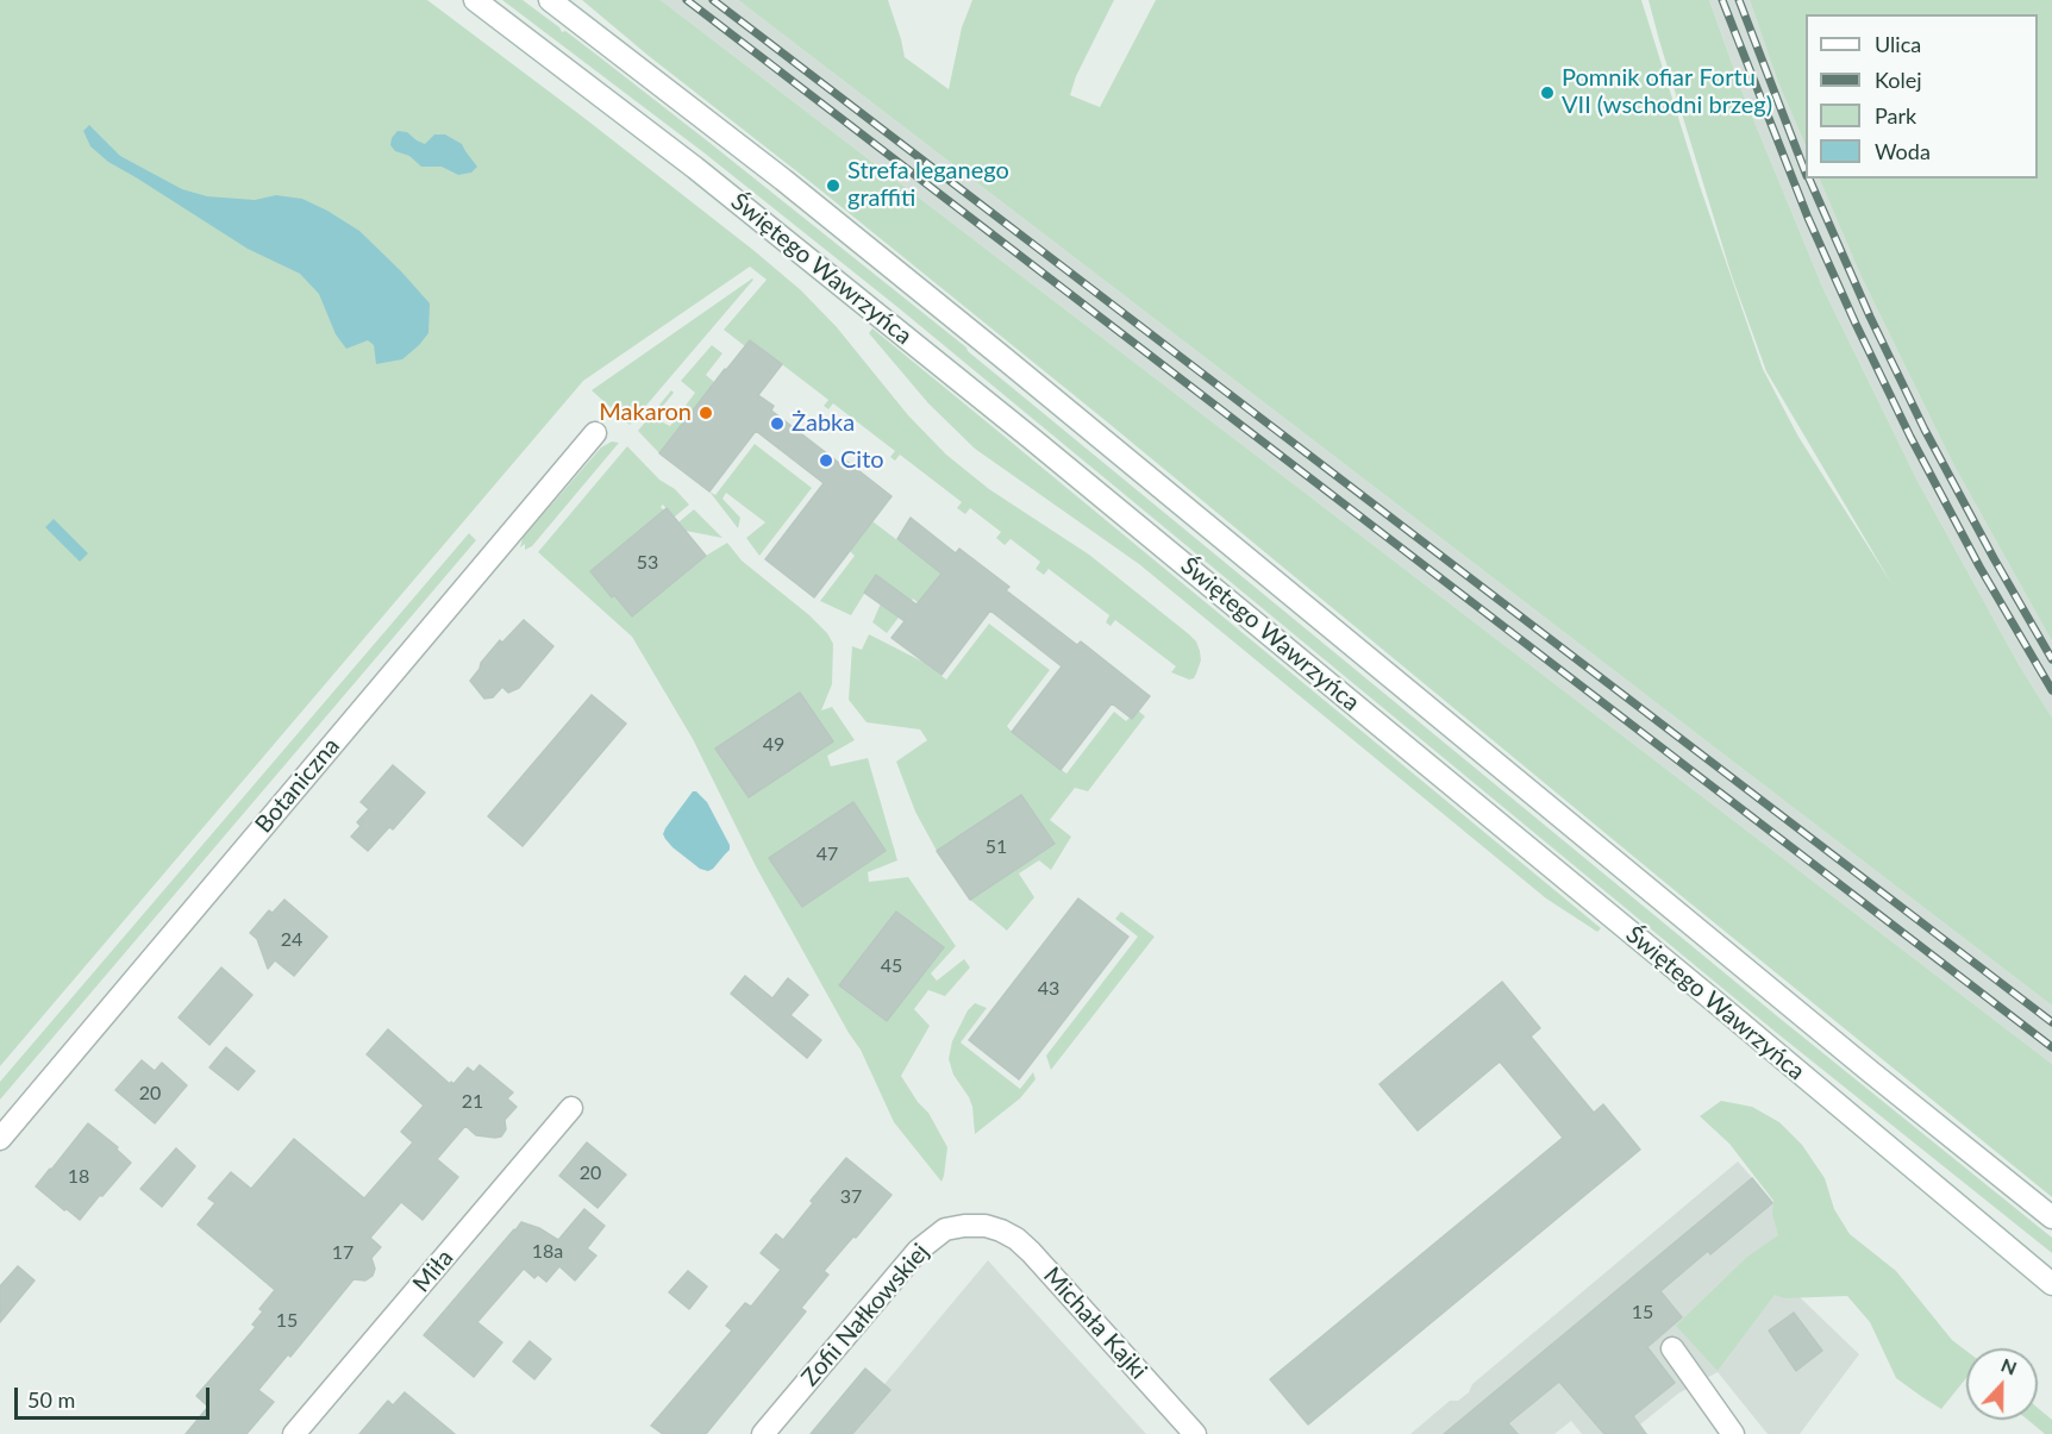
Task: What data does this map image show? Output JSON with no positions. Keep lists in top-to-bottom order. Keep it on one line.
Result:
{"streets":{"main road":["Świętego Wawrzyńca","Botaniczna","Miła","Zofii Nałkowskiej","Michała Kajki"]},"crossings":[["Zofii Nałkowskiej","Michała Kajki"]],"places":["Pomnik ofiar Fortu VII (wschodni brzeg)","Strefa leganego graffiti","Makaron","Żabka","Cito"],"house_numbers":["53","49","51","47","24","45","43","20","21","20","18","37","18a","17","15","15"],"legend":["Ulica","Kolej","Park","Woda"],"scale_bar":"50 m","north":"top"}
